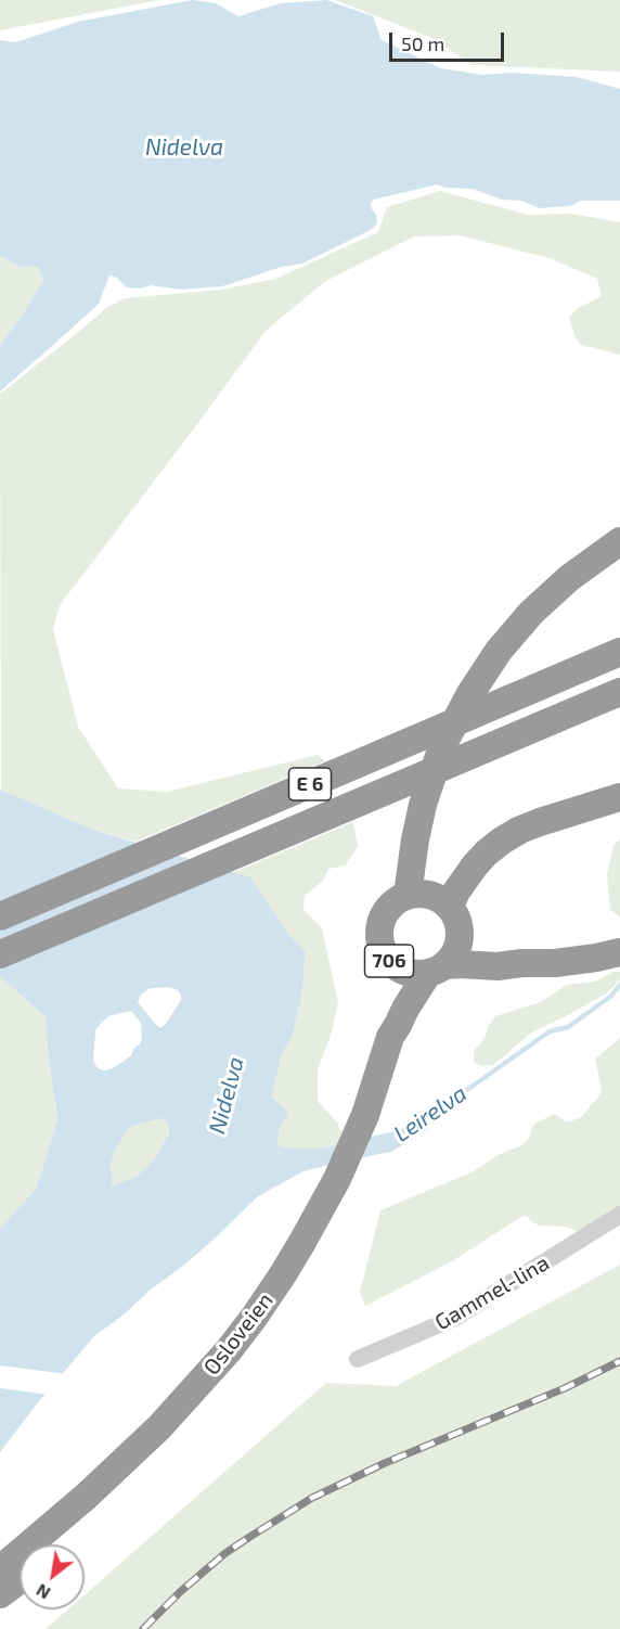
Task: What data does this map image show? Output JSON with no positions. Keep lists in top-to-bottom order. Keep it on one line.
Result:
{"streets":{"highway":["E 6","706","Osloveien"],"street":["Gammel-lina"]},"crossings":[["706","Osloveien"]],"water":["Nidelva","Leirelva"],"scale_bar":"50 m","north":"bottom left"}
